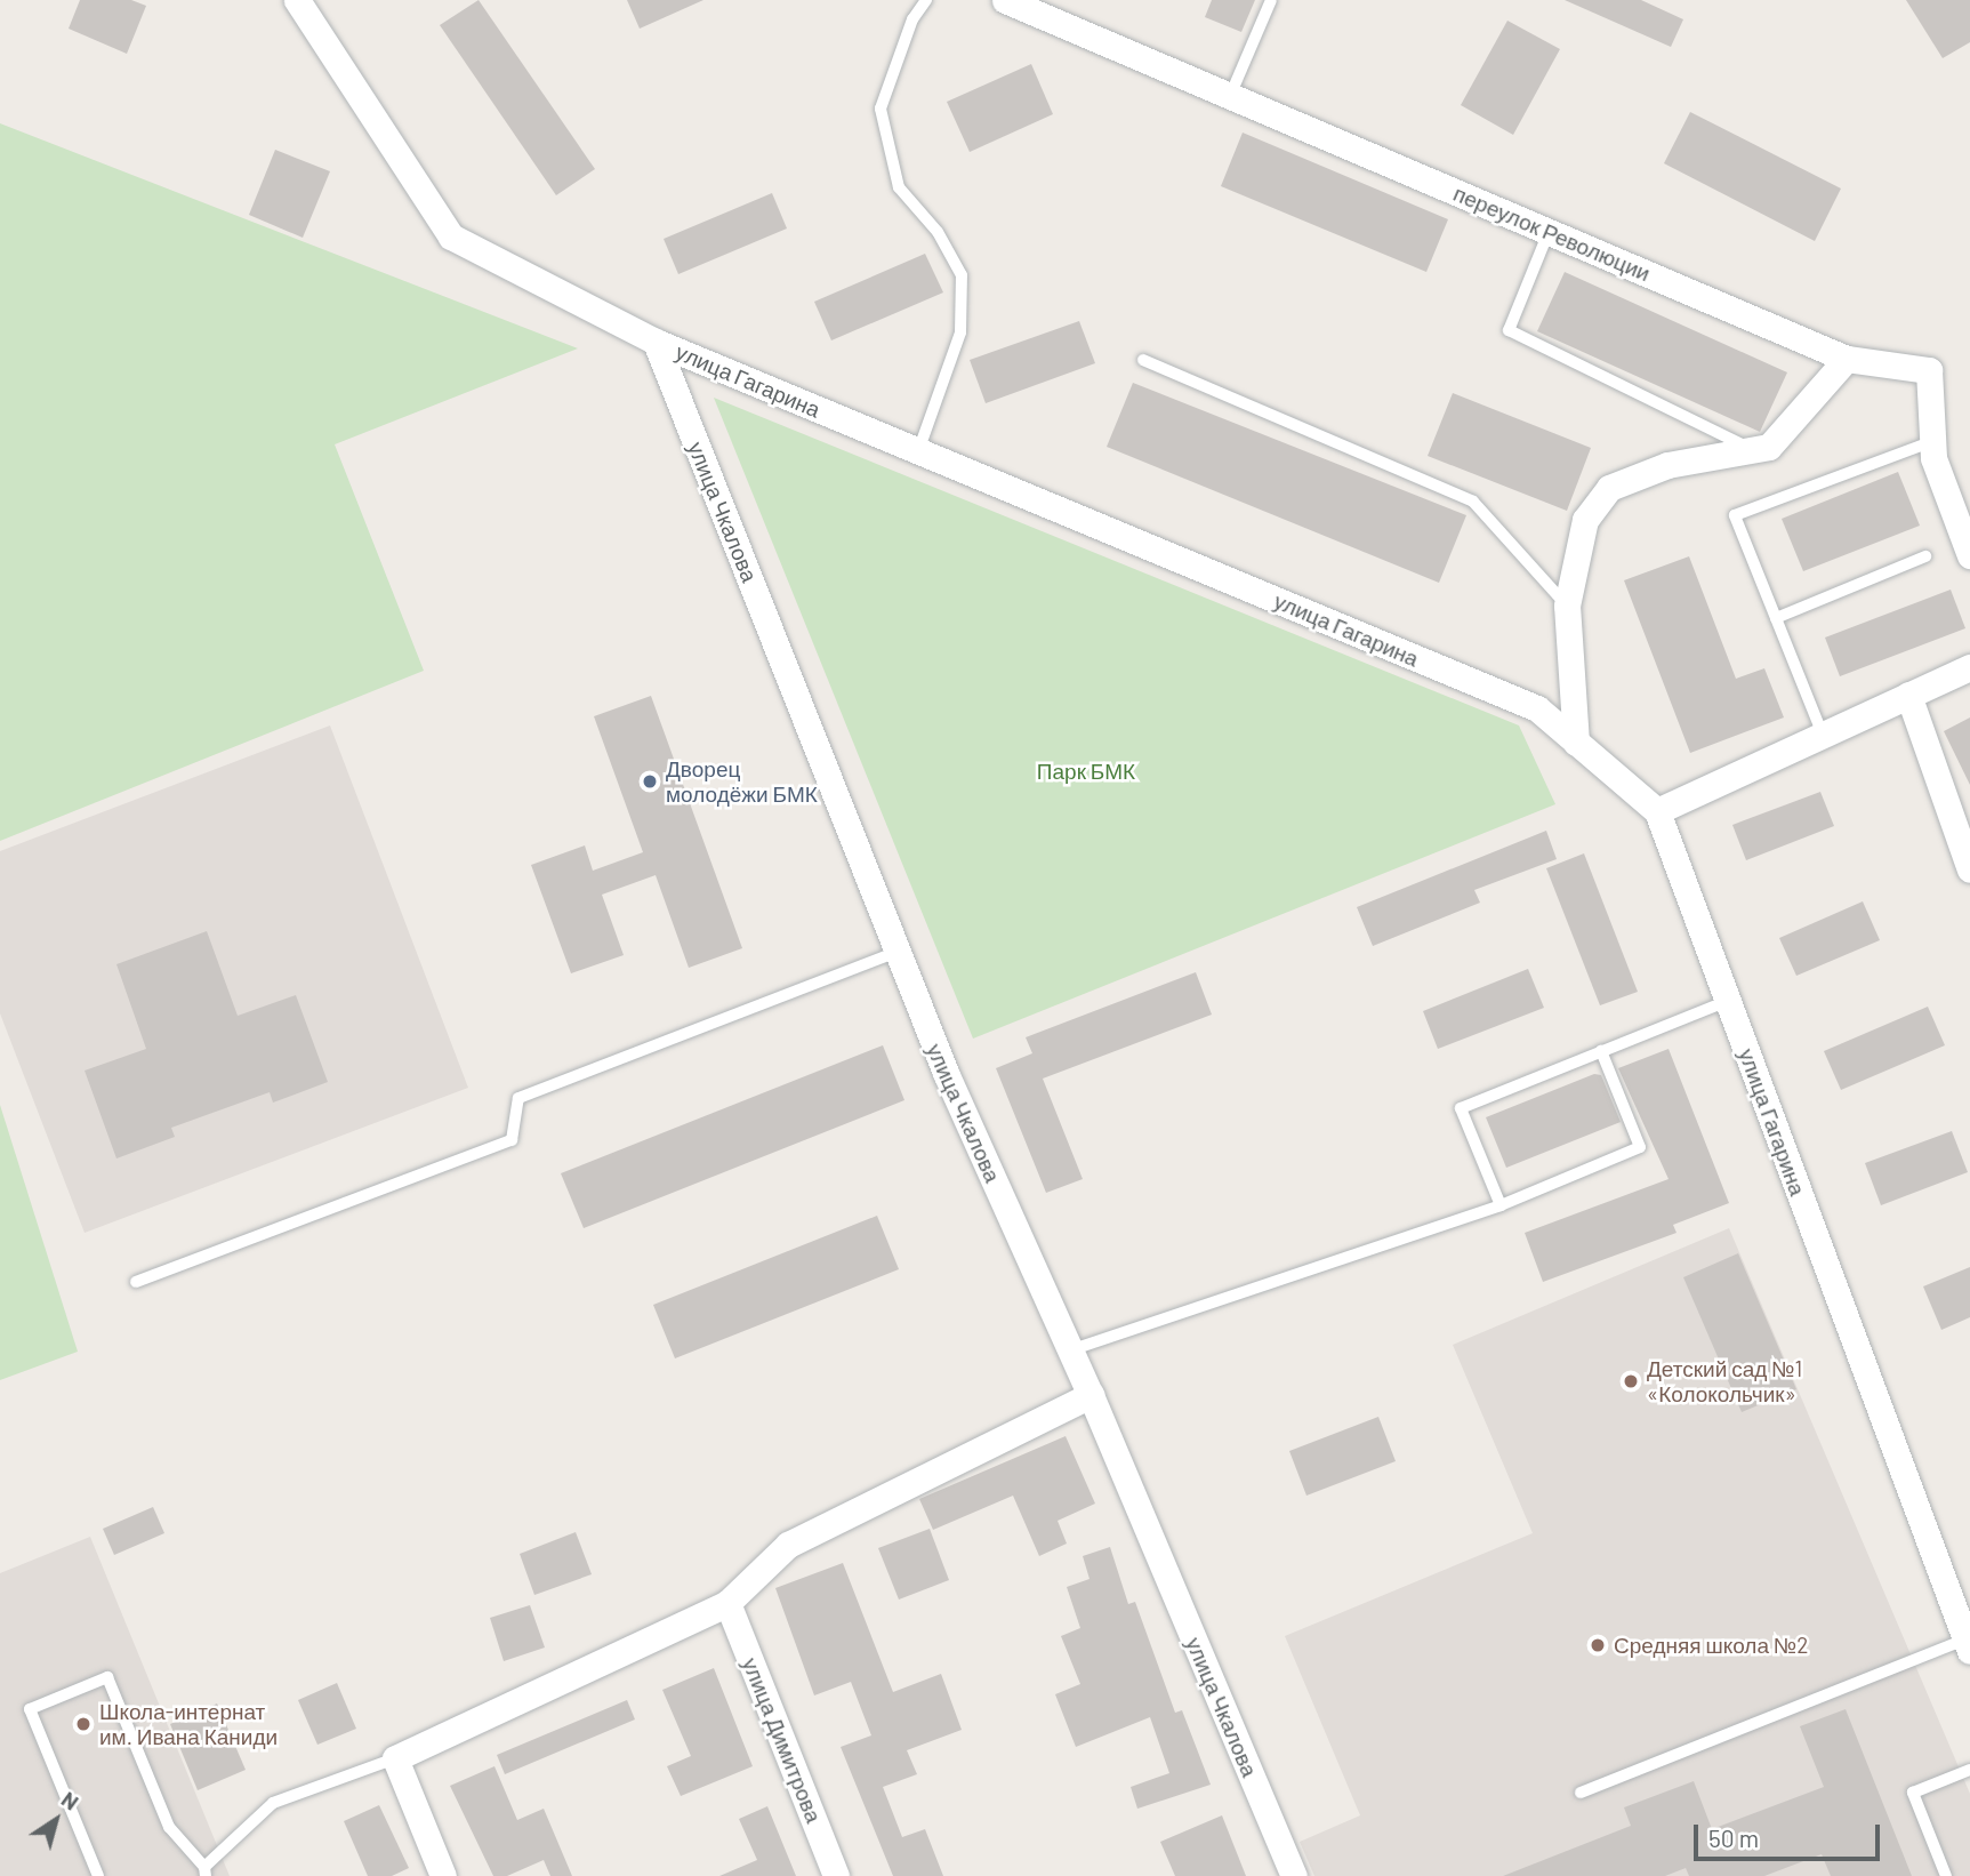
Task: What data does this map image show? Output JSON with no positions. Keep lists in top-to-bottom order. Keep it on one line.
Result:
{"streets":{"street":["переулок Революции","улица Гагарина","улица Чкалова","улица Димитрова"]},"crossings":[["улица Гагарина","улица Чкалова"]],"parks":["Парк БМК"],"places":["Дворец молодёжи БМК","Детский сад №1 «Колокольчик»","Средняя школа №2","Школа-интернат им. Ивана Каниди"],"scale_bar":"50 m","north":"top right"}
